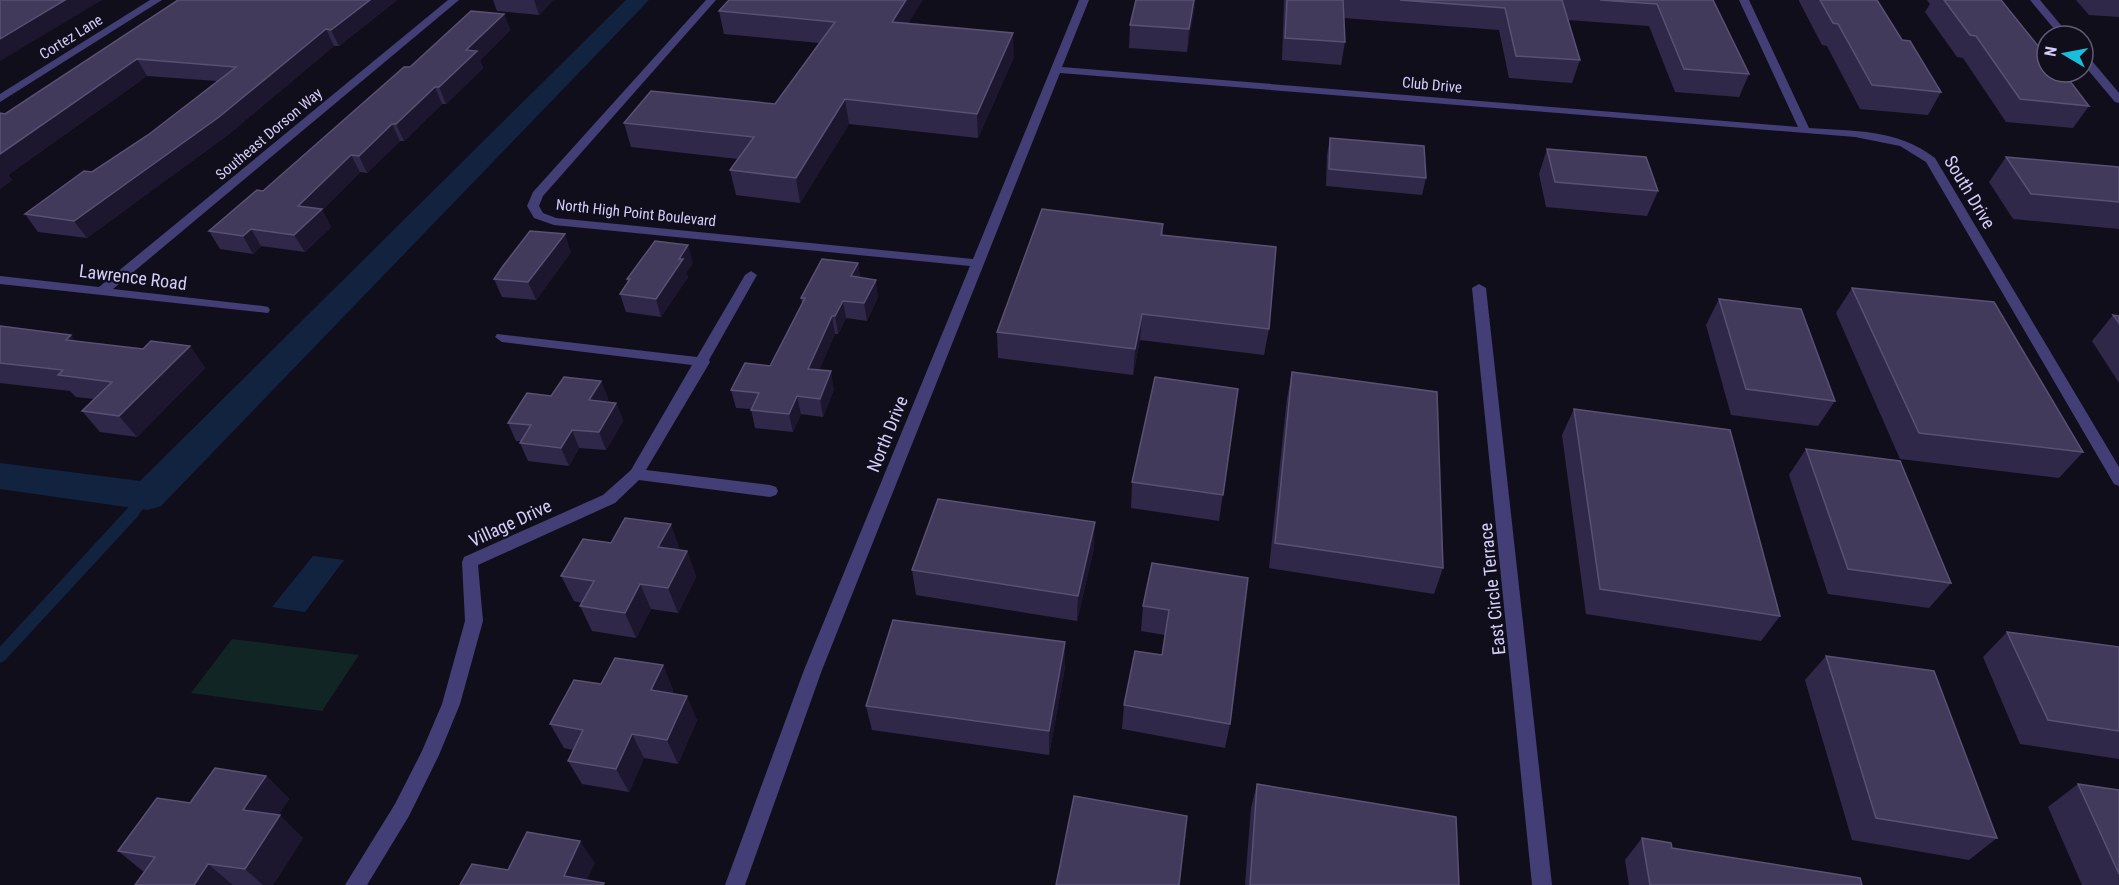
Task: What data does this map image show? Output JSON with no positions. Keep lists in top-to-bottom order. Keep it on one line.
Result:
{"streets":{"street":["Cortez Lane","Club Drive","Southeast Dorson Way","South Drive","North High Point Boulevard","Lawrence Road","North Drive","Village Drive","East Circle Terrace"]},"crossings":[["Club Drive","South Drive"],["Club Drive","North Drive"],["Southeast Dorson Way","Lawrence Road"],["North High Point Boulevard","North Drive"]],"north":"left"}
